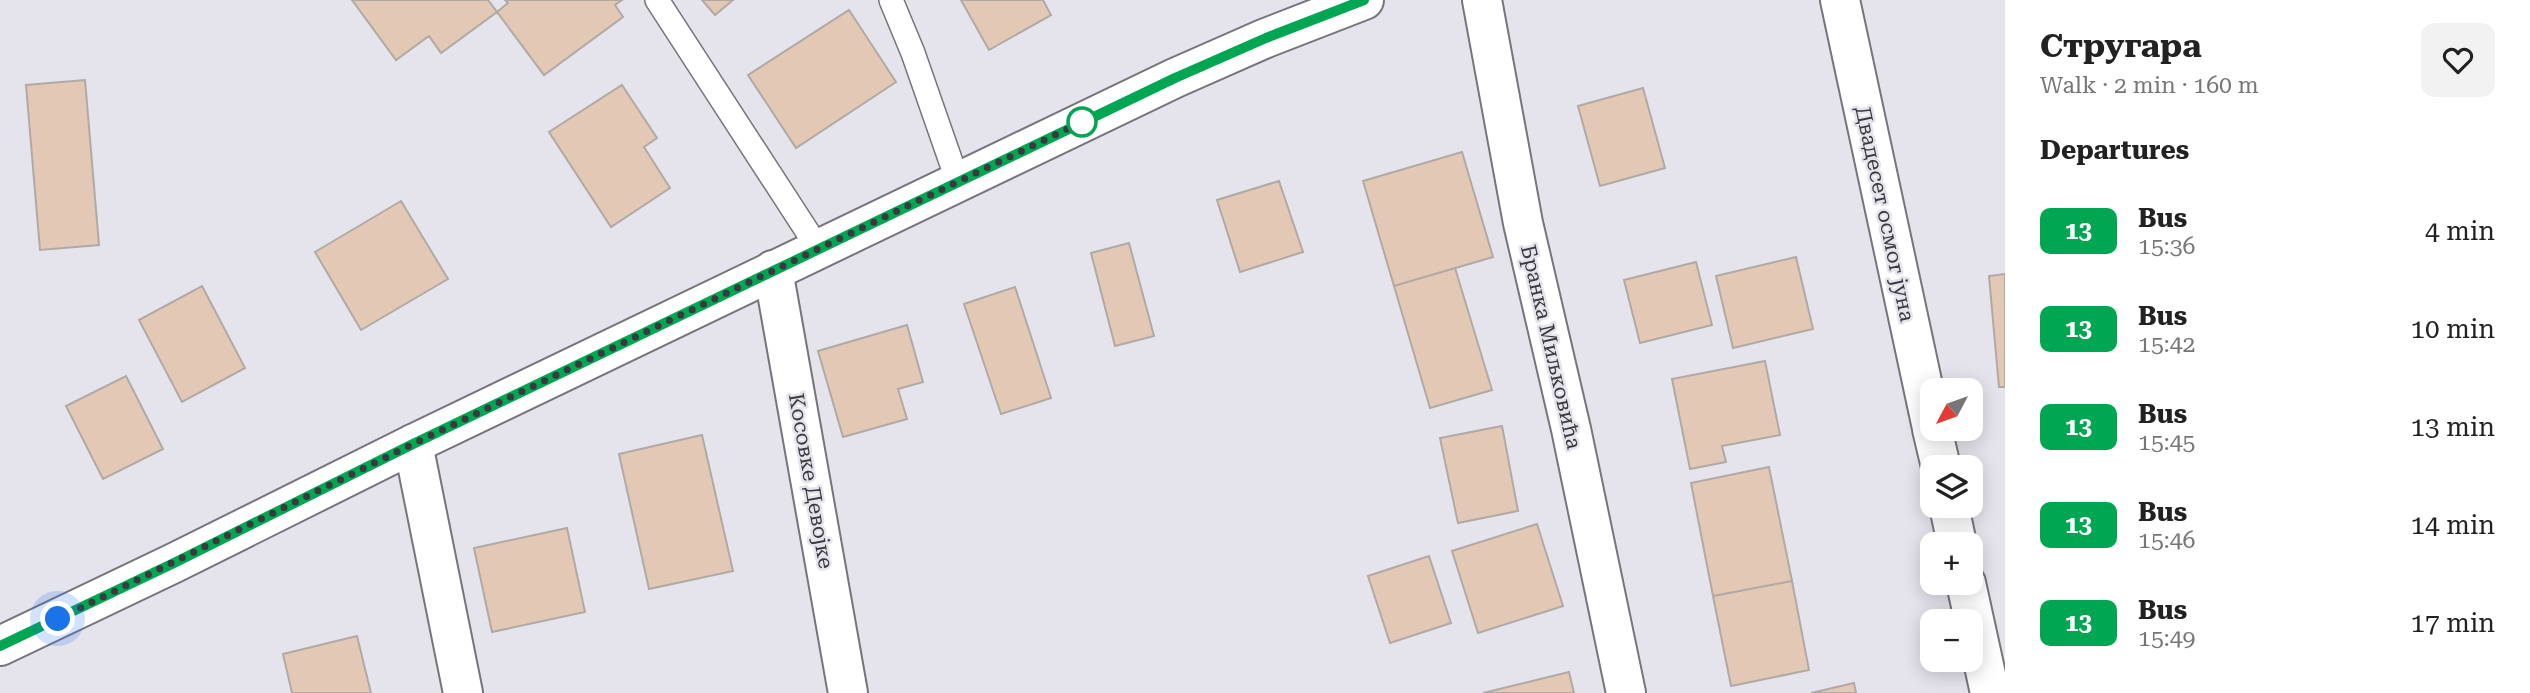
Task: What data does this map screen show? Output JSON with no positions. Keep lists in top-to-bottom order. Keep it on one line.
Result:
{"streets":{"street":["Двадесет осмог јуна","Бранка Миљковића","Косовке Девојке"]},"lines":["bus line 13"],"north":"bottom left","page":{"heading":[["Стругара","Walk · 2 min · 160 m"],"Departures"],"list":[{"mark":"13","name":"Bus","note":"15:36","value":"4 min"},{"mark":"13","name":"Bus","note":"15:42","value":"10 min"},{"mark":"13","name":"Bus","note":"15:45","value":"13 min"},{"mark":"13","name":"Bus","note":"15:46","value":"14 min"},{"mark":"13","name":"Bus","note":"15:49","value":"17 min"}],"map_buttons":["+","−"]}}
